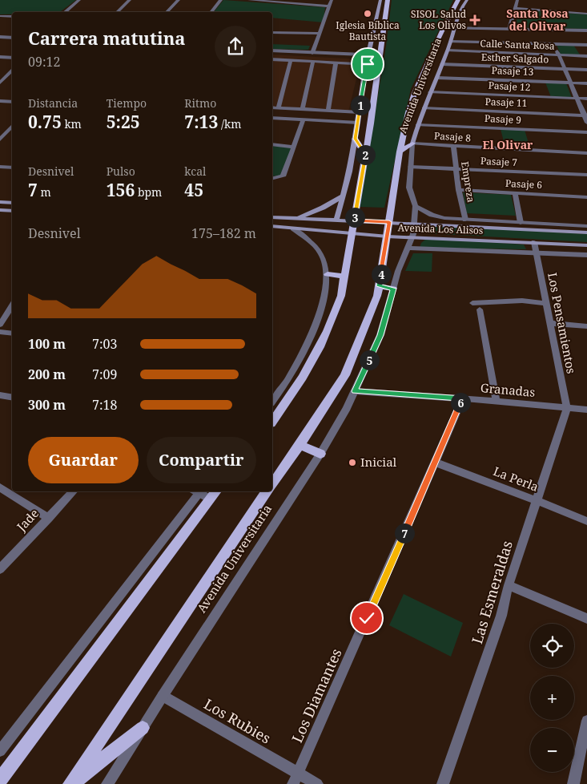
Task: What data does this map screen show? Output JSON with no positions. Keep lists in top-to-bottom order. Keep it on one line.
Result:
{"streets":{"main road":["Avenida Universitaria","Avenida Los Alisos"],"street":["Calle Santa Rosa","Esther Salgado","Pasaje 13","Pasaje 12","Pasaje 11","Pasaje 9","Pasaje 8","Pasaje 7","Empreza","Pasaje 6","Los Pensamientos","Granadas","La Perla","Jade","Las Esmeraldas","Los Diamantes","Los Rubies"]},"crossings":[["Calle Santa Rosa","Avenida Universitaria"],["Esther Salgado","Avenida Universitaria"],["Pasaje 13","Avenida Universitaria"],["Avenida Universitaria","Pasaje 12"],["Avenida Universitaria","Pasaje 11"],["Avenida Universitaria","Pasaje 9"],["Avenida Universitaria","Pasaje 8"],["Avenida Universitaria","Pasaje 7"],["Avenida Universitaria","Avenida Los Alisos"],["Avenida Universitaria","Granadas"],["Avenida Universitaria","Los Rubies"],["Pasaje 8","Empreza"],["Pasaje 7","Empreza"],["Empreza","Pasaje 6"],["Empreza","Avenida Los Alisos"],["Avenida Los Alisos","Los Pensamientos"],["Los Pensamientos","Granadas"],["Los Pensamientos","Las Esmeraldas"],["Granadas","Las Esmeraldas"],["Granadas","Los Diamantes"],["La Perla","Las Esmeraldas"],["La Perla","Los Diamantes"],["Los Diamantes","Los Rubies"]],"districts":["Santa Rosa del Olivar","El Olivar"],"places":{"other":["Iglesia Bíblica Bautista","Inicial"],"health":["SISOL Salud Los Olivos"]},"page":{"heading":["Carrera matutina","09:12"],"stats":[["Distancia","0.75 km"],["Tiempo","5:25"],["Ritmo","7:13 /km"],["Desnivel","7 m"],["Pulso","156 bpm"],["kcal","45"]],"pins":["1","2","3","4","5","6","7"],"chart":["Desnivel","175–182 m"],"list":[{"name":"100 m","note":"7:03"},{"name":"200 m","note":"7:09"},{"name":"300 m","note":"7:18"}],"buttons":["Guardar","Compartir"],"map_buttons":["+","−"]}}
